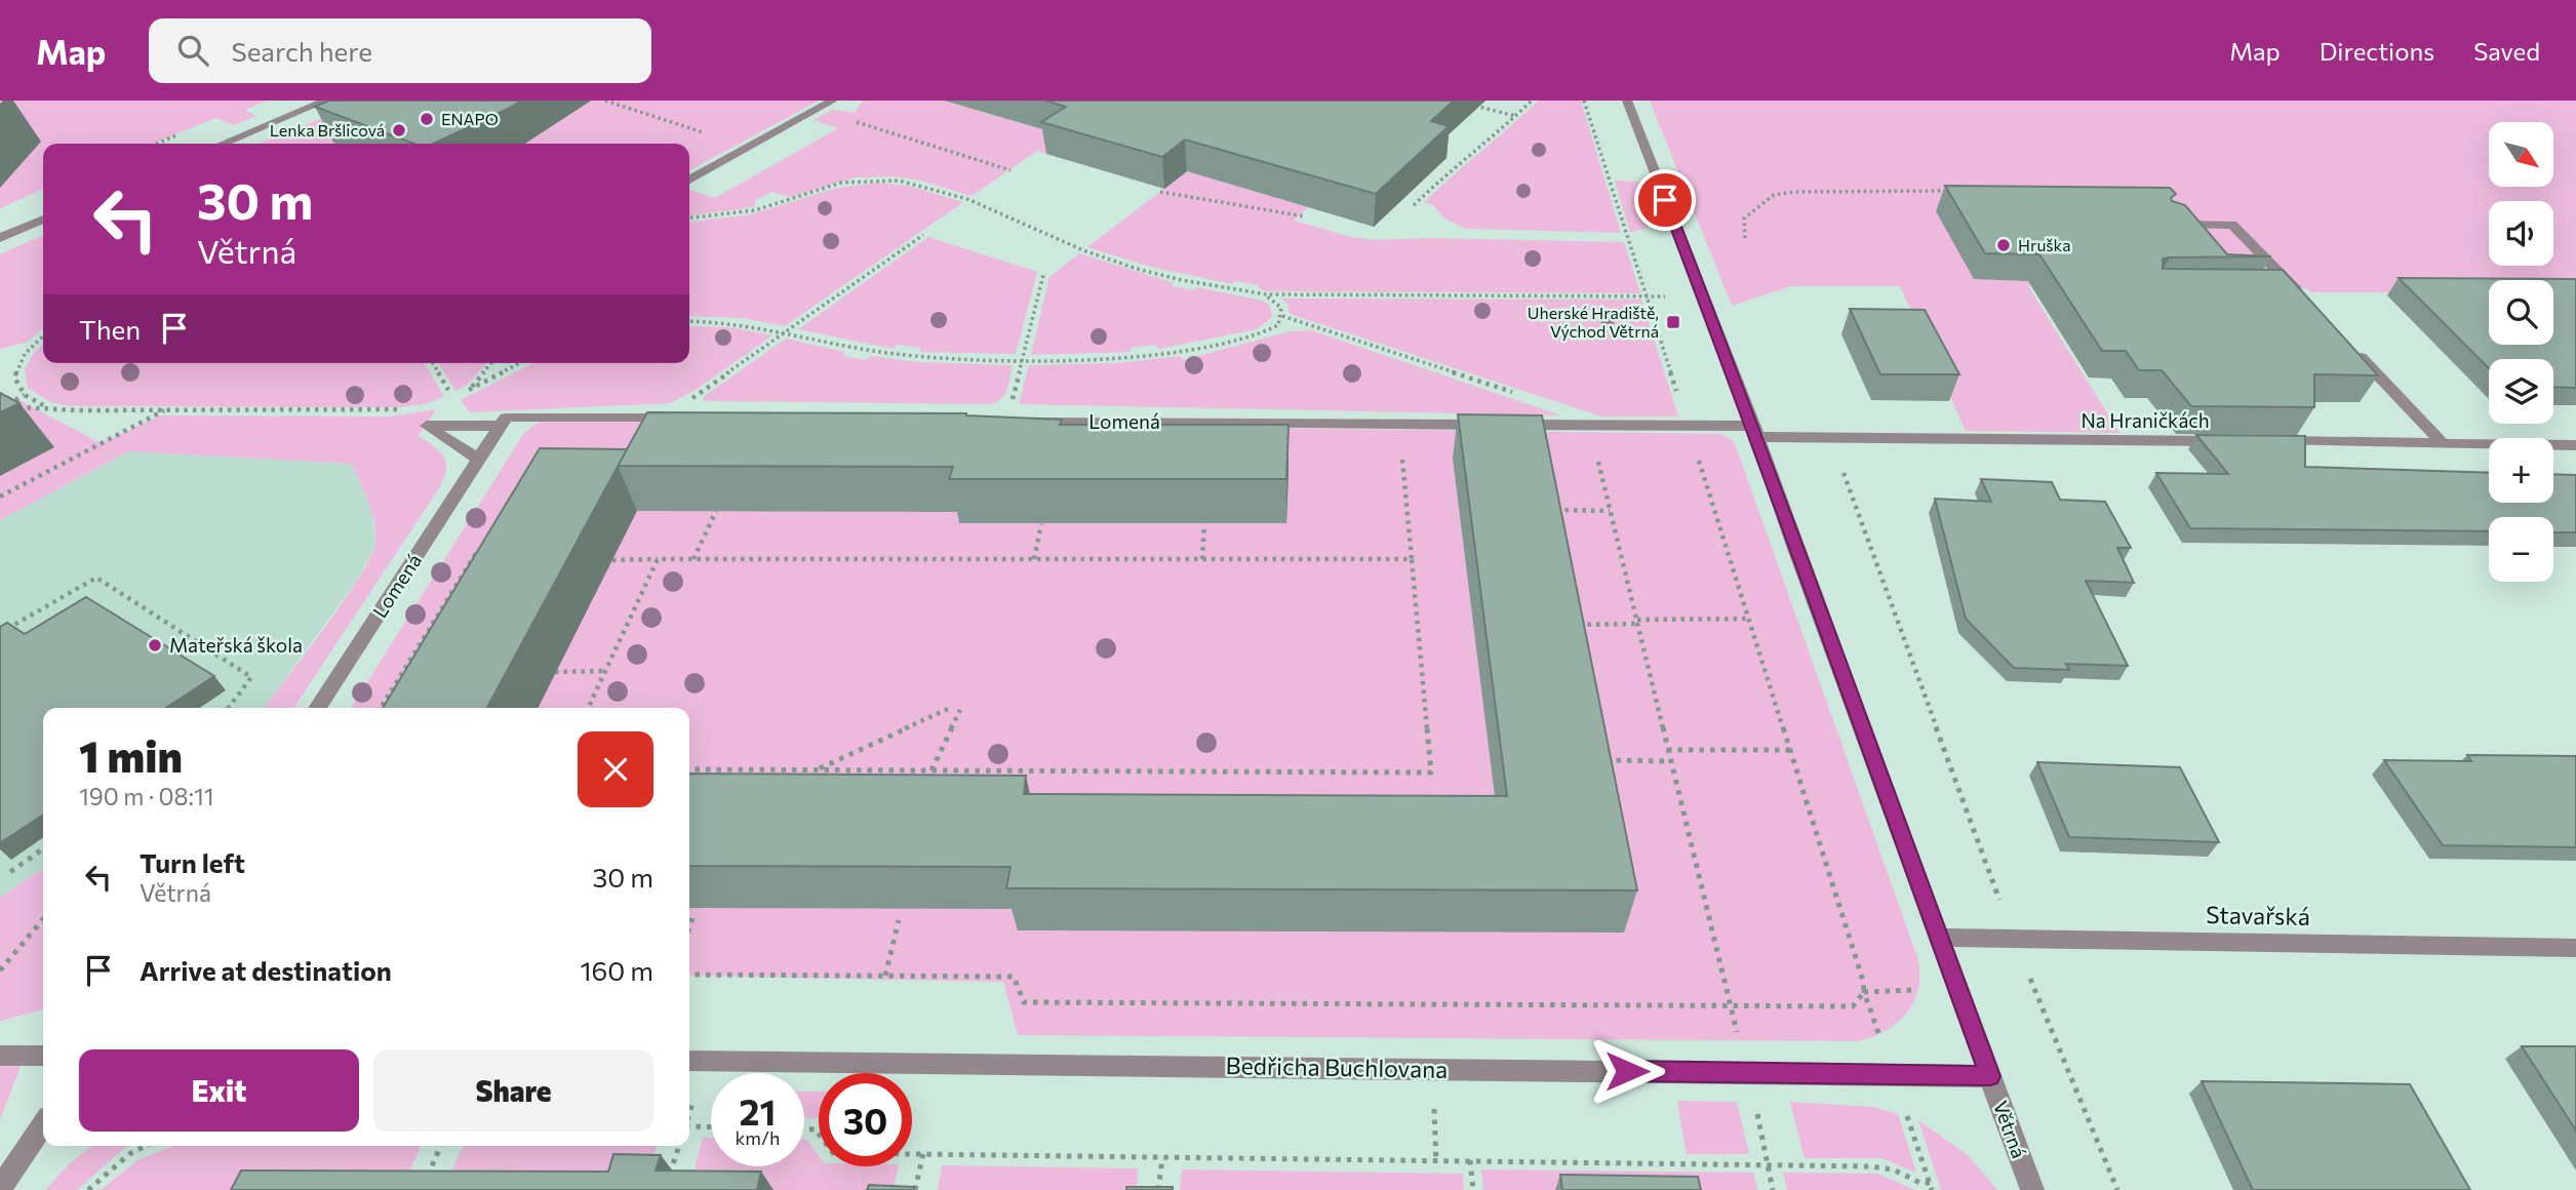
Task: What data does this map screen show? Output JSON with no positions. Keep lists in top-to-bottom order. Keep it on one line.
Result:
{"streets":{"street":["Na Hraničkách","Lomená","Stavařská","Bedřicha Buchlovana","Větrná"]},"crossings":[["Na Hraničkách","Lomená"],["Na Hraničkách","Větrná"],["Lomená","Větrná"],["Stavařská","Větrná"],["Bedřicha Buchlovana","Větrná"]],"places":{"other":["ENAPO","Lenka Bršlicová","Hruška","Mateřská škola"],"transit":["Uherské Hradiště, Východ Větrná"]},"north":"bottom right","page":{"header":"Map","search":"Search here","nav":["Map","Directions","Saved"],"map_buttons":["+","−"],"turn":["30 m","Větrná"],"then":"Then","heading":["1 min","190 m · 08:11"],"list":[{"name":"Turn left","note":"Větrná","value":"30 m"},{"name":"Arrive at destination","value":"160 m"}],"buttons":["Exit","Share"],"speed":"21 km/h","limit":"30"}}
